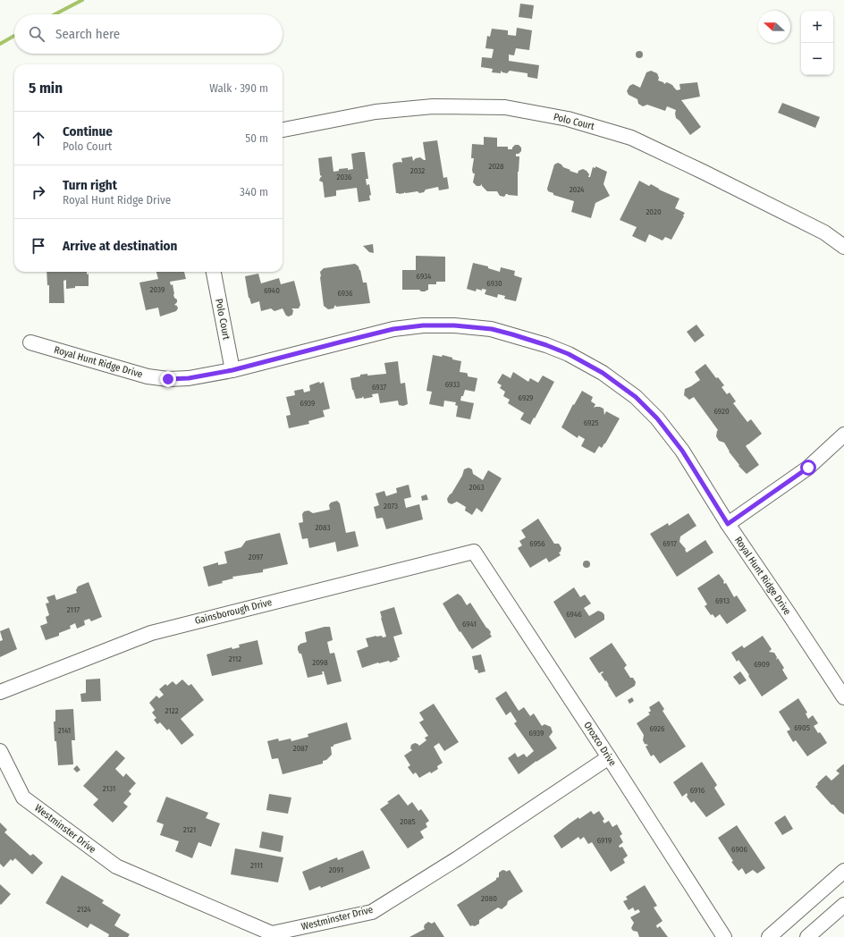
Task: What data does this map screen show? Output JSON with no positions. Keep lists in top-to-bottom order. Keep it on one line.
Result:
{"streets":{"street":["Polo Court","Royal Hunt Ridge Drive","Gainsborough Drive","Orozco Drive","Westminster Drive"]},"crossings":[["Polo Court","Royal Hunt Ridge Drive"],["Gainsborough Drive","Orozco Drive"],["Orozco Drive","Westminster Drive"]],"house_numbers":["2028","2032","2036","2024","2020","6934","6930","2039","6940","6936","6933","6937","6929","6939","6920","6925","2063","2073","2083","6956","6917","2097","6913","2117","6946","6941","2112","2098","6909","2122","6905","6926","2141","6939","2087","2131","6916","2085","2121","6919","6906","2111","2091","2080","2124"],"north":"left","page":{"map_buttons":["+","−"],"search":"Search here","heading":["5 min","Walk · 390 m"],"list":[["Continue","Polo Court","50 m"],["Turn right","Royal Hunt Ridge Drive","340 m"],"Arrive at destination"]}}
